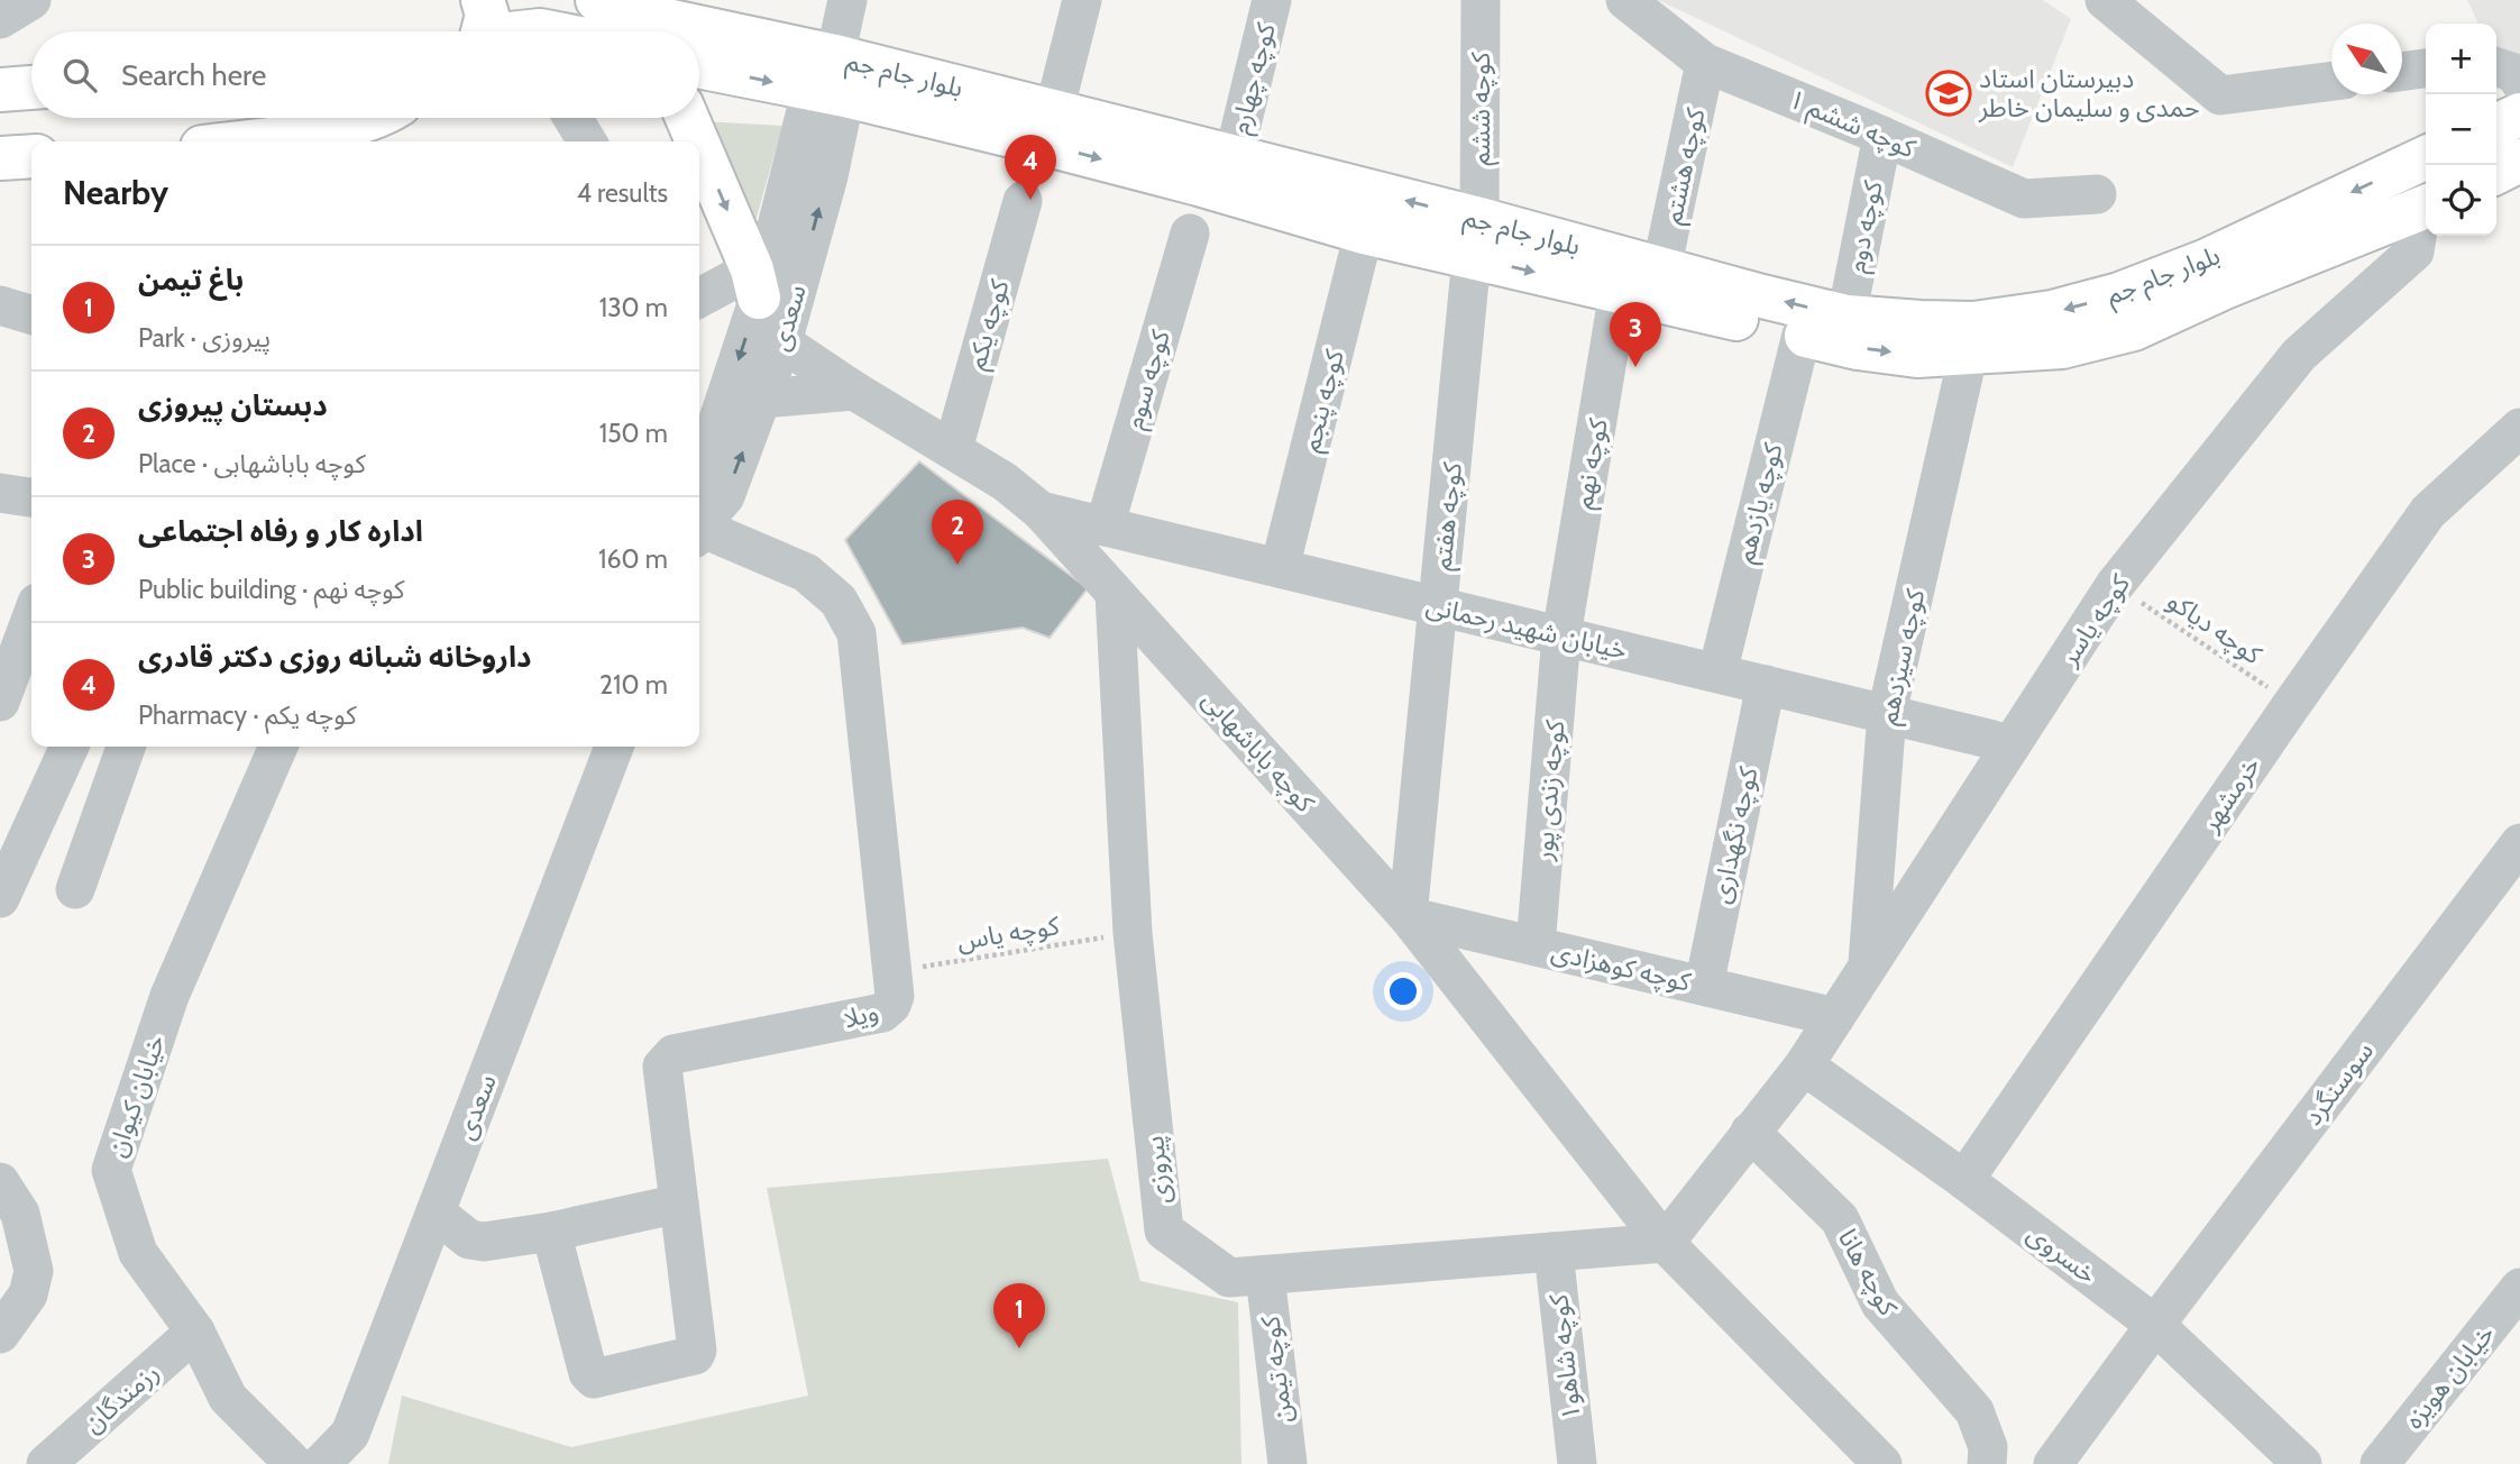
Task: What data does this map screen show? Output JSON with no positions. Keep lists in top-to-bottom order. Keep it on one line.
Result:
{"streets":{"main road":["بلوار جام جم"],"street":["کوچه چهارم","کوچه ششم","کوچه ششم ۱","کوچه هشتم","کوچه دوم","سعدی","کوچه یکم","کوچه سوم","کوچه پنجم","کوچه نهم","کوچه یازدهم","کوچه هفتم","کوچه یاسر","خیابان شهید رحمانی","کوچه سیزدهم","کوچه باباشهابی","کوچه زندی پور","خرمشهر","کوچه نگهداری","کوچه کوهزادی","ویلا","سوسنگرد","خیابان کیوان","پیروزی","خسروی","کوچه هانا","کوچه شاهو۱","کوچه تیمن","خیابان هویزه","رزمندگان"],"path":["کوچه دیاکو","کوچه یاس"]},"crossings":[["بلوار جام جم","کوچه چهارم"],["بلوار جام جم","کوچه ششم"],["بلوار جام جم","کوچه هشتم"],["بلوار جام جم","کوچه دوم"],["بلوار جام جم","سعدی"],["بلوار جام جم","کوچه پنجم"],["بلوار جام جم","کوچه نهم"],["بلوار جام جم","کوچه یازدهم"],["بلوار جام جم","کوچه هفتم"],["بلوار جام جم","کوچه سیزدهم"],["کوچه ششم","کوچه هفتم"],["کوچه ششم ۱","کوچه هشتم"],["کوچه ششم ۱","کوچه دوم"],["سعدی","کوچه باباشهابی"],["کوچه یکم","کوچه باباشهابی"],["کوچه سوم","خیابان شهید رحمانی"],["کوچه پنجم","خیابان شهید رحمانی"],["کوچه نهم","خیابان شهید رحمانی"],["کوچه نهم","کوچه زندی پور"],["کوچه یازدهم","خیابان شهید رحمانی"],["کوچه هفتم","خیابان شهید رحمانی"],["کوچه هفتم","کوچه باباشهابی"],["کوچه هفتم","کوچه کوهزادی"],["کوچه یاسر","خیابان شهید رحمانی"],["کوچه یاسر","کوچه دیاکو"],["کوچه یاسر","کوچه سیزدهم"],["کوچه یاسر","کوچه باباشهابی"],["کوچه یاسر","کوچه کوهزادی"],["کوچه یاسر","پیروزی"],["کوچه یاسر","خسروی"],["کوچه یاسر","کوچه هانا"],["خیابان شهید رحمانی","کوچه سیزدهم"],["خیابان شهید رحمانی","کوچه باباشهابی"],["خیابان شهید رحمانی","کوچه زندی پور"],["خیابان شهید رحمانی","کوچه نگهداری"],["کوچه دیاکو","خرمشهر"],["کوچه باباشهابی","کوچه کوهزادی"],["کوچه باباشهابی","پیروزی"],["کوچه زندی پور","کوچه کوهزادی"],["خرمشهر","خسروی"],["کوچه نگهداری","کوچه کوهزادی"],["کوچه یاس","ویلا"],["کوچه یاس","پیروزی"],["سوسنگرد","خسروی"],["خیابان کیوان","رزمندگان"],["پیروزی","کوچه شاهو۱"],["پیروزی","کوچه تیمن"]],"places":{"school or university":["دبیرستان استاد حمدی و سلیمان خاطر"]},"north":"top left","page":{"map_buttons":["+","−"],"search":"Search here","pins":["4","3","2","1"],"heading":["Nearby","4 results"],"list":[{"mark":"1","name":"باغ تیمن","note":"Park · پیروزی","value":"130 m"},{"mark":"2","name":"دبستان پیروزی","note":"Place · کوچه باباشهابی","value":"150 m"},{"mark":"3","name":"اداره کار و رفاه اجتماعی","note":"Public building · کوچه نهم","value":"160 m"},{"mark":"4","name":"داروخانه شبانه روزی دکتر قادری","note":"Pharmacy · کوچه یکم","value":"210 m"}]}}
